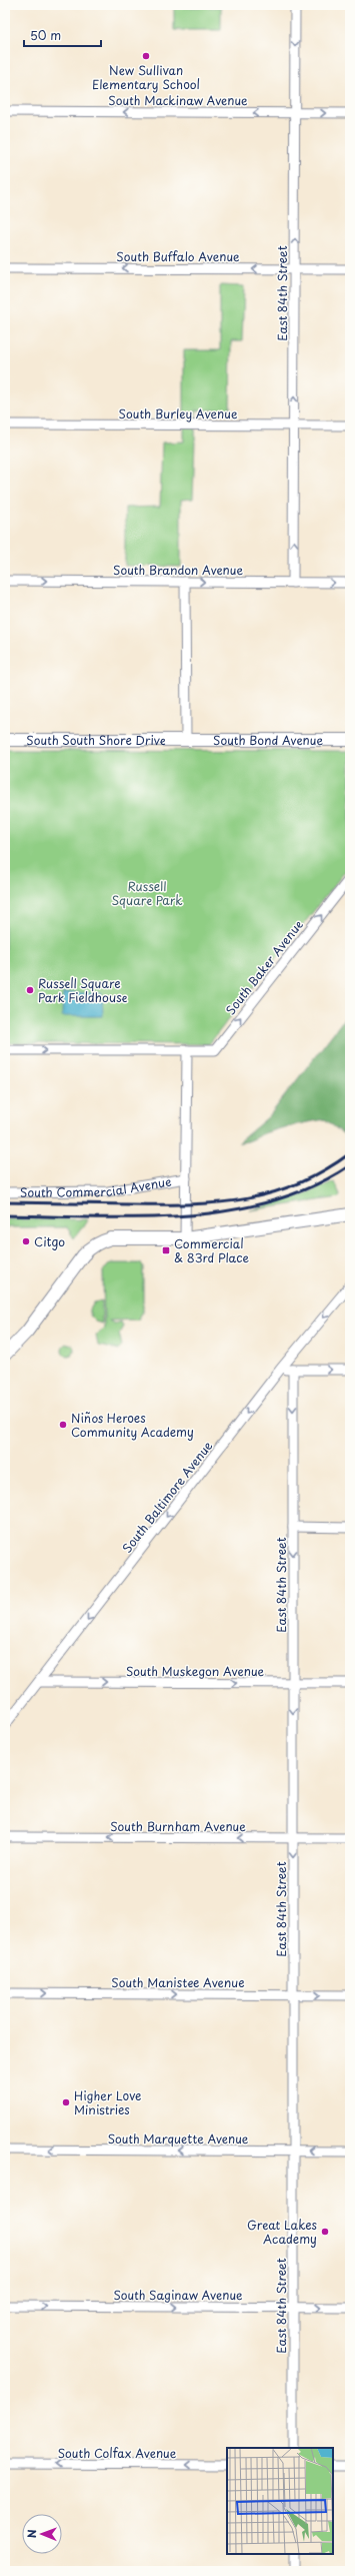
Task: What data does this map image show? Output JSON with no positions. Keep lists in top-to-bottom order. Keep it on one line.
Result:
{"streets":{"main road":["South South Shore Drive","South Bond Avenue"],"street":["South Mackinaw Avenue","South Buffalo Avenue","East 84th Street","South Burley Avenue","South Brandon Avenue","South Baker Avenue","South Commercial Avenue","South Baltimore Avenue","South Muskegon Avenue","South Burnham Avenue","South Manistee Avenue","South Marquette Avenue","South Saginaw Avenue","South Colfax Avenue"]},"crossings":[["South Mackinaw Avenue","East 84th Street"],["South Buffalo Avenue","East 84th Street"],["East 84th Street","South Burley Avenue"],["East 84th Street","South Brandon Avenue"],["East 84th Street","South Muskegon Avenue"],["East 84th Street","South Burnham Avenue"],["East 84th Street","South Manistee Avenue"],["East 84th Street","South Marquette Avenue"],["East 84th Street","South Saginaw Avenue"],["South South Shore Drive","South Bond Avenue"],["South Baltimore Avenue","South Muskegon Avenue"]],"one_way":["South Buffalo Avenue","South Brandon Avenue","South Baker Avenue","South Baltimore Avenue","South Muskegon Avenue","South Burnham Avenue","South Manistee Avenue","South Marquette Avenue","South Saginaw Avenue","South Colfax Avenue"],"parks":["Russell Square Park"],"places":{"other":["New Sullivan Elementary School","Russell Square Park Fieldhouse","Citgo","Niños Heroes Community Academy","Higher Love Ministries","Great Lakes Academy"],"transit":["Commercial & 83rd Place"]},"scale_bar":"50 m","north":"left"}
